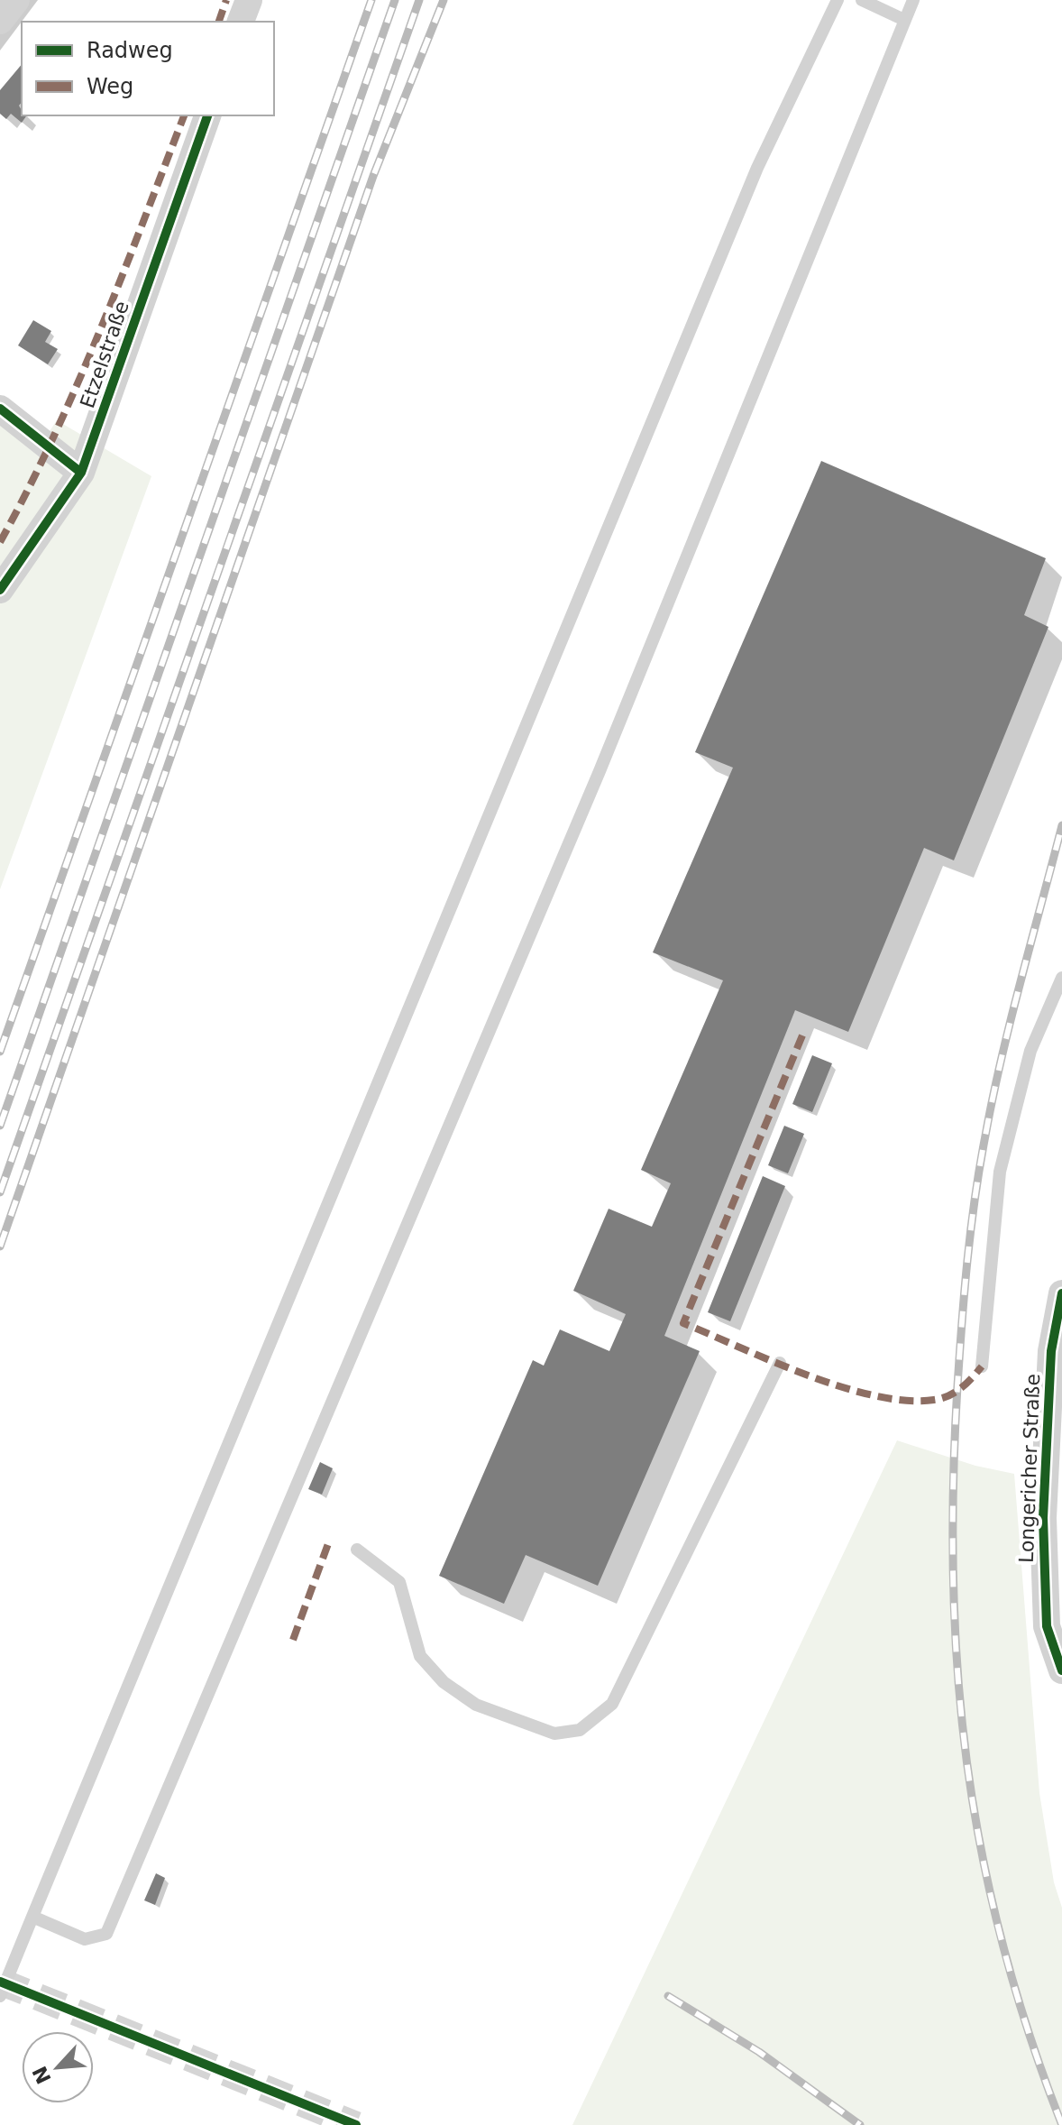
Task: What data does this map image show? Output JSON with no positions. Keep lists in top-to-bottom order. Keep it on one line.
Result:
{"streets":{"street":["Etzelstraße","Longericher Straße"]},"legend":["Radweg","Weg"],"north":"bottom left"}
